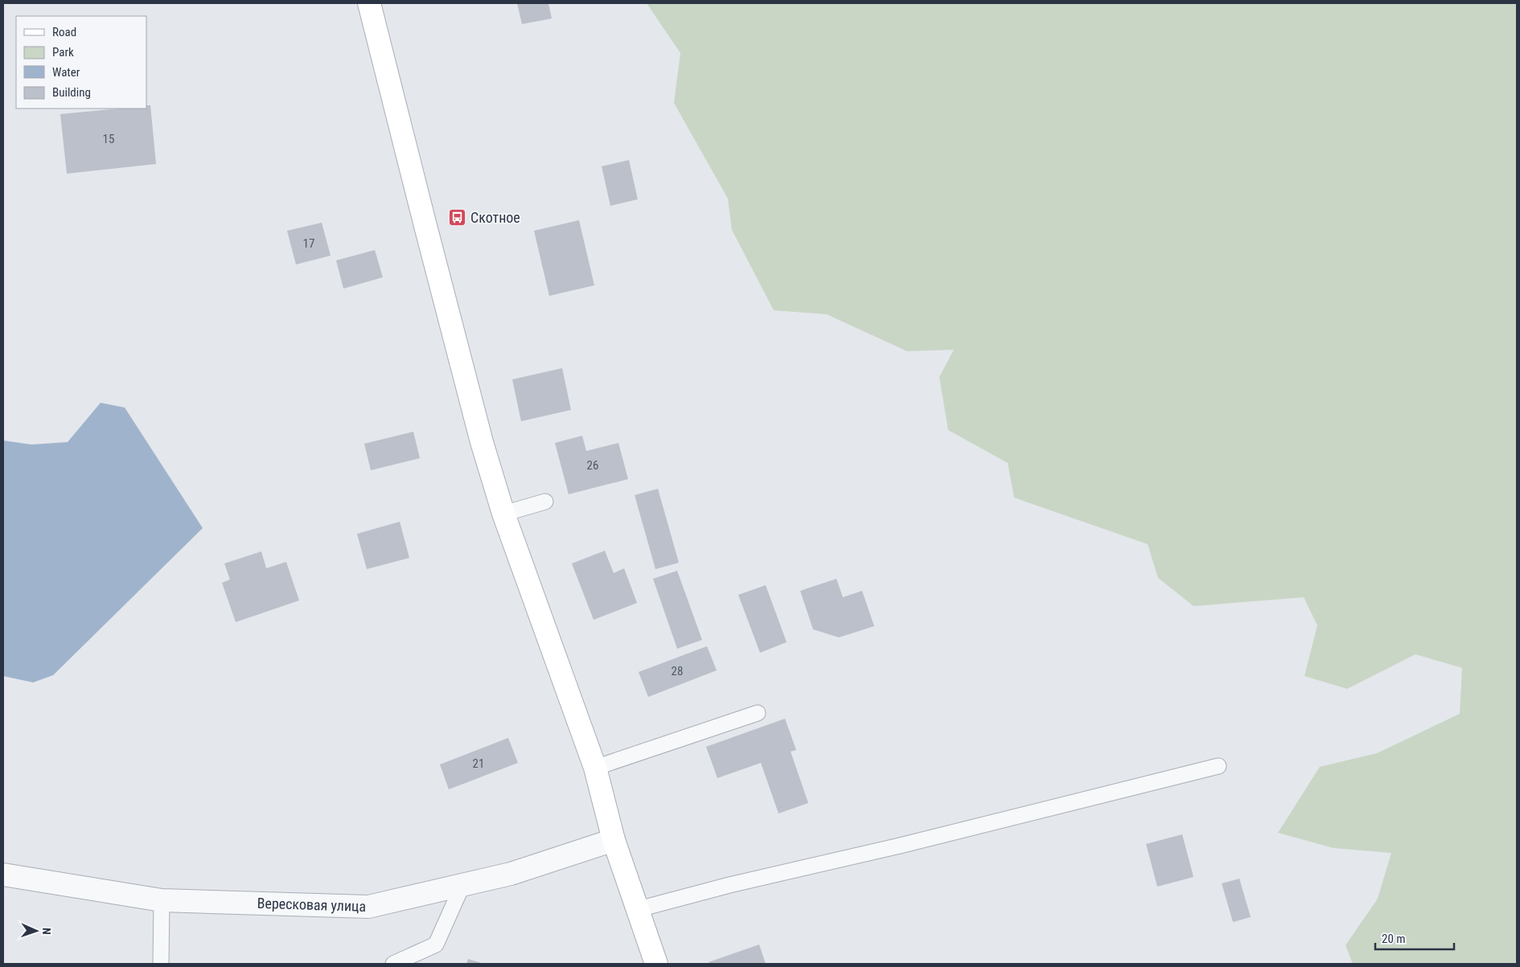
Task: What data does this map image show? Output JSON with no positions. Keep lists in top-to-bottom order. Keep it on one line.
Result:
{"streets":{"street":["Вересковая улица"]},"places":{"bus stop":["Скотное"]},"house_numbers":["15","17","26","28","21"],"legend":["Road","Park","Water","Building"],"scale_bar":"20 m","north":"right"}
